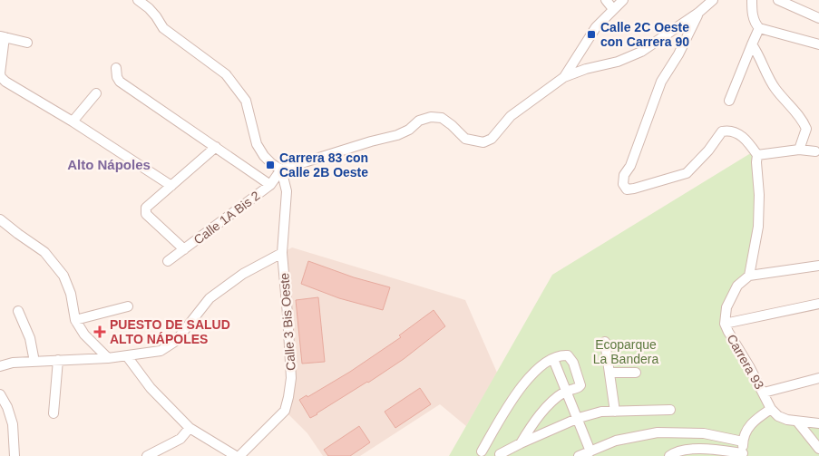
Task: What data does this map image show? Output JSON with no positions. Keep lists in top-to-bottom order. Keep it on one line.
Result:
{"streets":{"street":["Calle 1A Bis 2","Calle 3 Bis Oeste","Carrera 93"]},"crossings":[["Calle 1A Bis 2","Calle 3 Bis Oeste"]],"districts":["Alto Nápoles"],"parks":["Ecoparque La Bandera"],"places":{"transit":["Calle 2C Oeste con Carrera 90","Carrera 83 con Calle 2B Oeste"],"health":["PUESTO DE SALUD ALTO NÁPOLES"]}}
